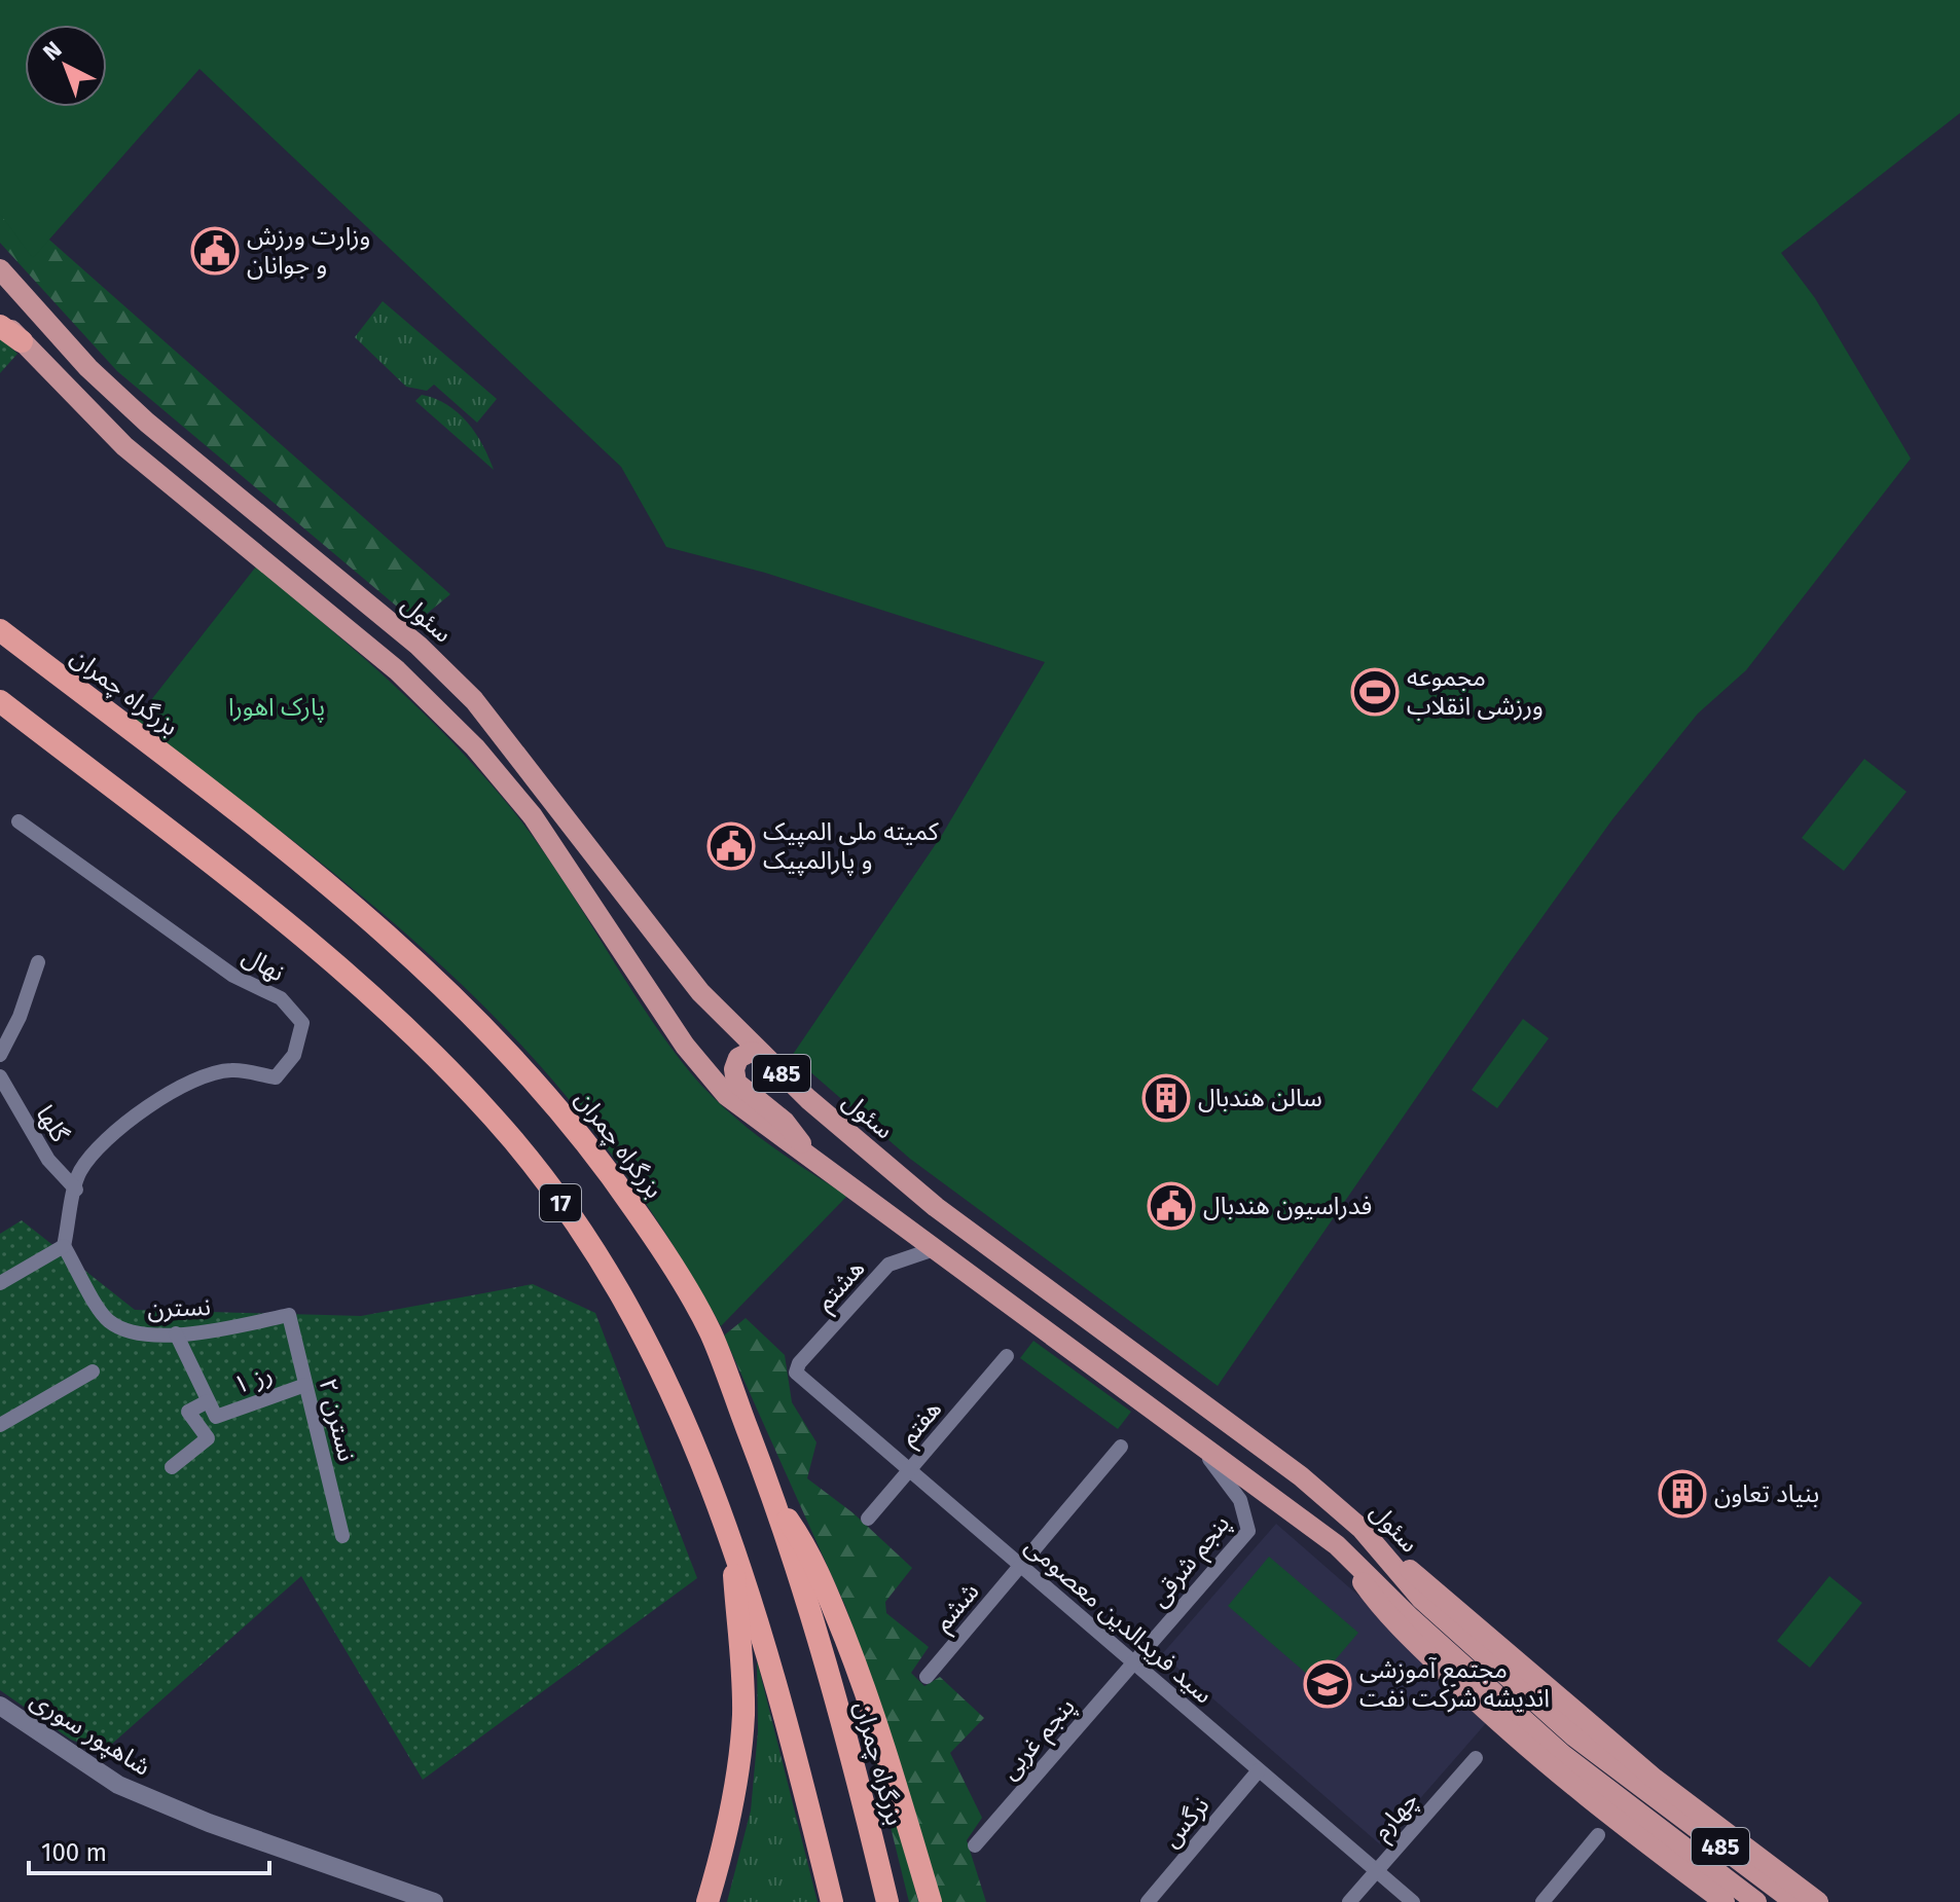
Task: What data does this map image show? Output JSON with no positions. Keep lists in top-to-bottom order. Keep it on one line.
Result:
{"streets":{"highway":["بزرگراه چمران","17"],"main road":["سئول","485"],"street":["نهال","گلها","هشتم","نسترن","رز ۱","نسترن ۲","هفتم","پنجم شرقی","ششم","سید فریدالدین معصومی","شاهپور سوری","پنجم غربی","چهارم","نرگس"]},"crossings":[["سئول","هشتم"],["سئول","پنجم شرقی"],["نهال","گلها"],["نهال","نسترن"],["هشتم","سید فریدالدین معصومی"],["نسترن","نسترن ۲"],["رز ۱","نسترن ۲"],["هفتم","سید فریدالدین معصومی"],["پنجم شرقی","سید فریدالدین معصومی"],["پنجم شرقی","پنجم غربی"],["ششم","سید فریدالدین معصومی"],["سید فریدالدین معصومی","پنجم غربی"],["سید فریدالدین معصومی","چهارم"],["سید فریدالدین معصومی","نرگس"]],"parks":["پارک اهورا"],"places":{"public building":["وزارت ورزش و جوانان","کمیته ملی المپیک و پارالمپیک","فدراسیون هندبال"],"sports":["مجموعه ورزشی انقلاب"],"building":["سالن هندبال","بنیاد تعاون"],"school or university":["مجتمع آموزشی اندیشه شرکت نفت"]},"scale_bar":"100 m","north":"top left"}
